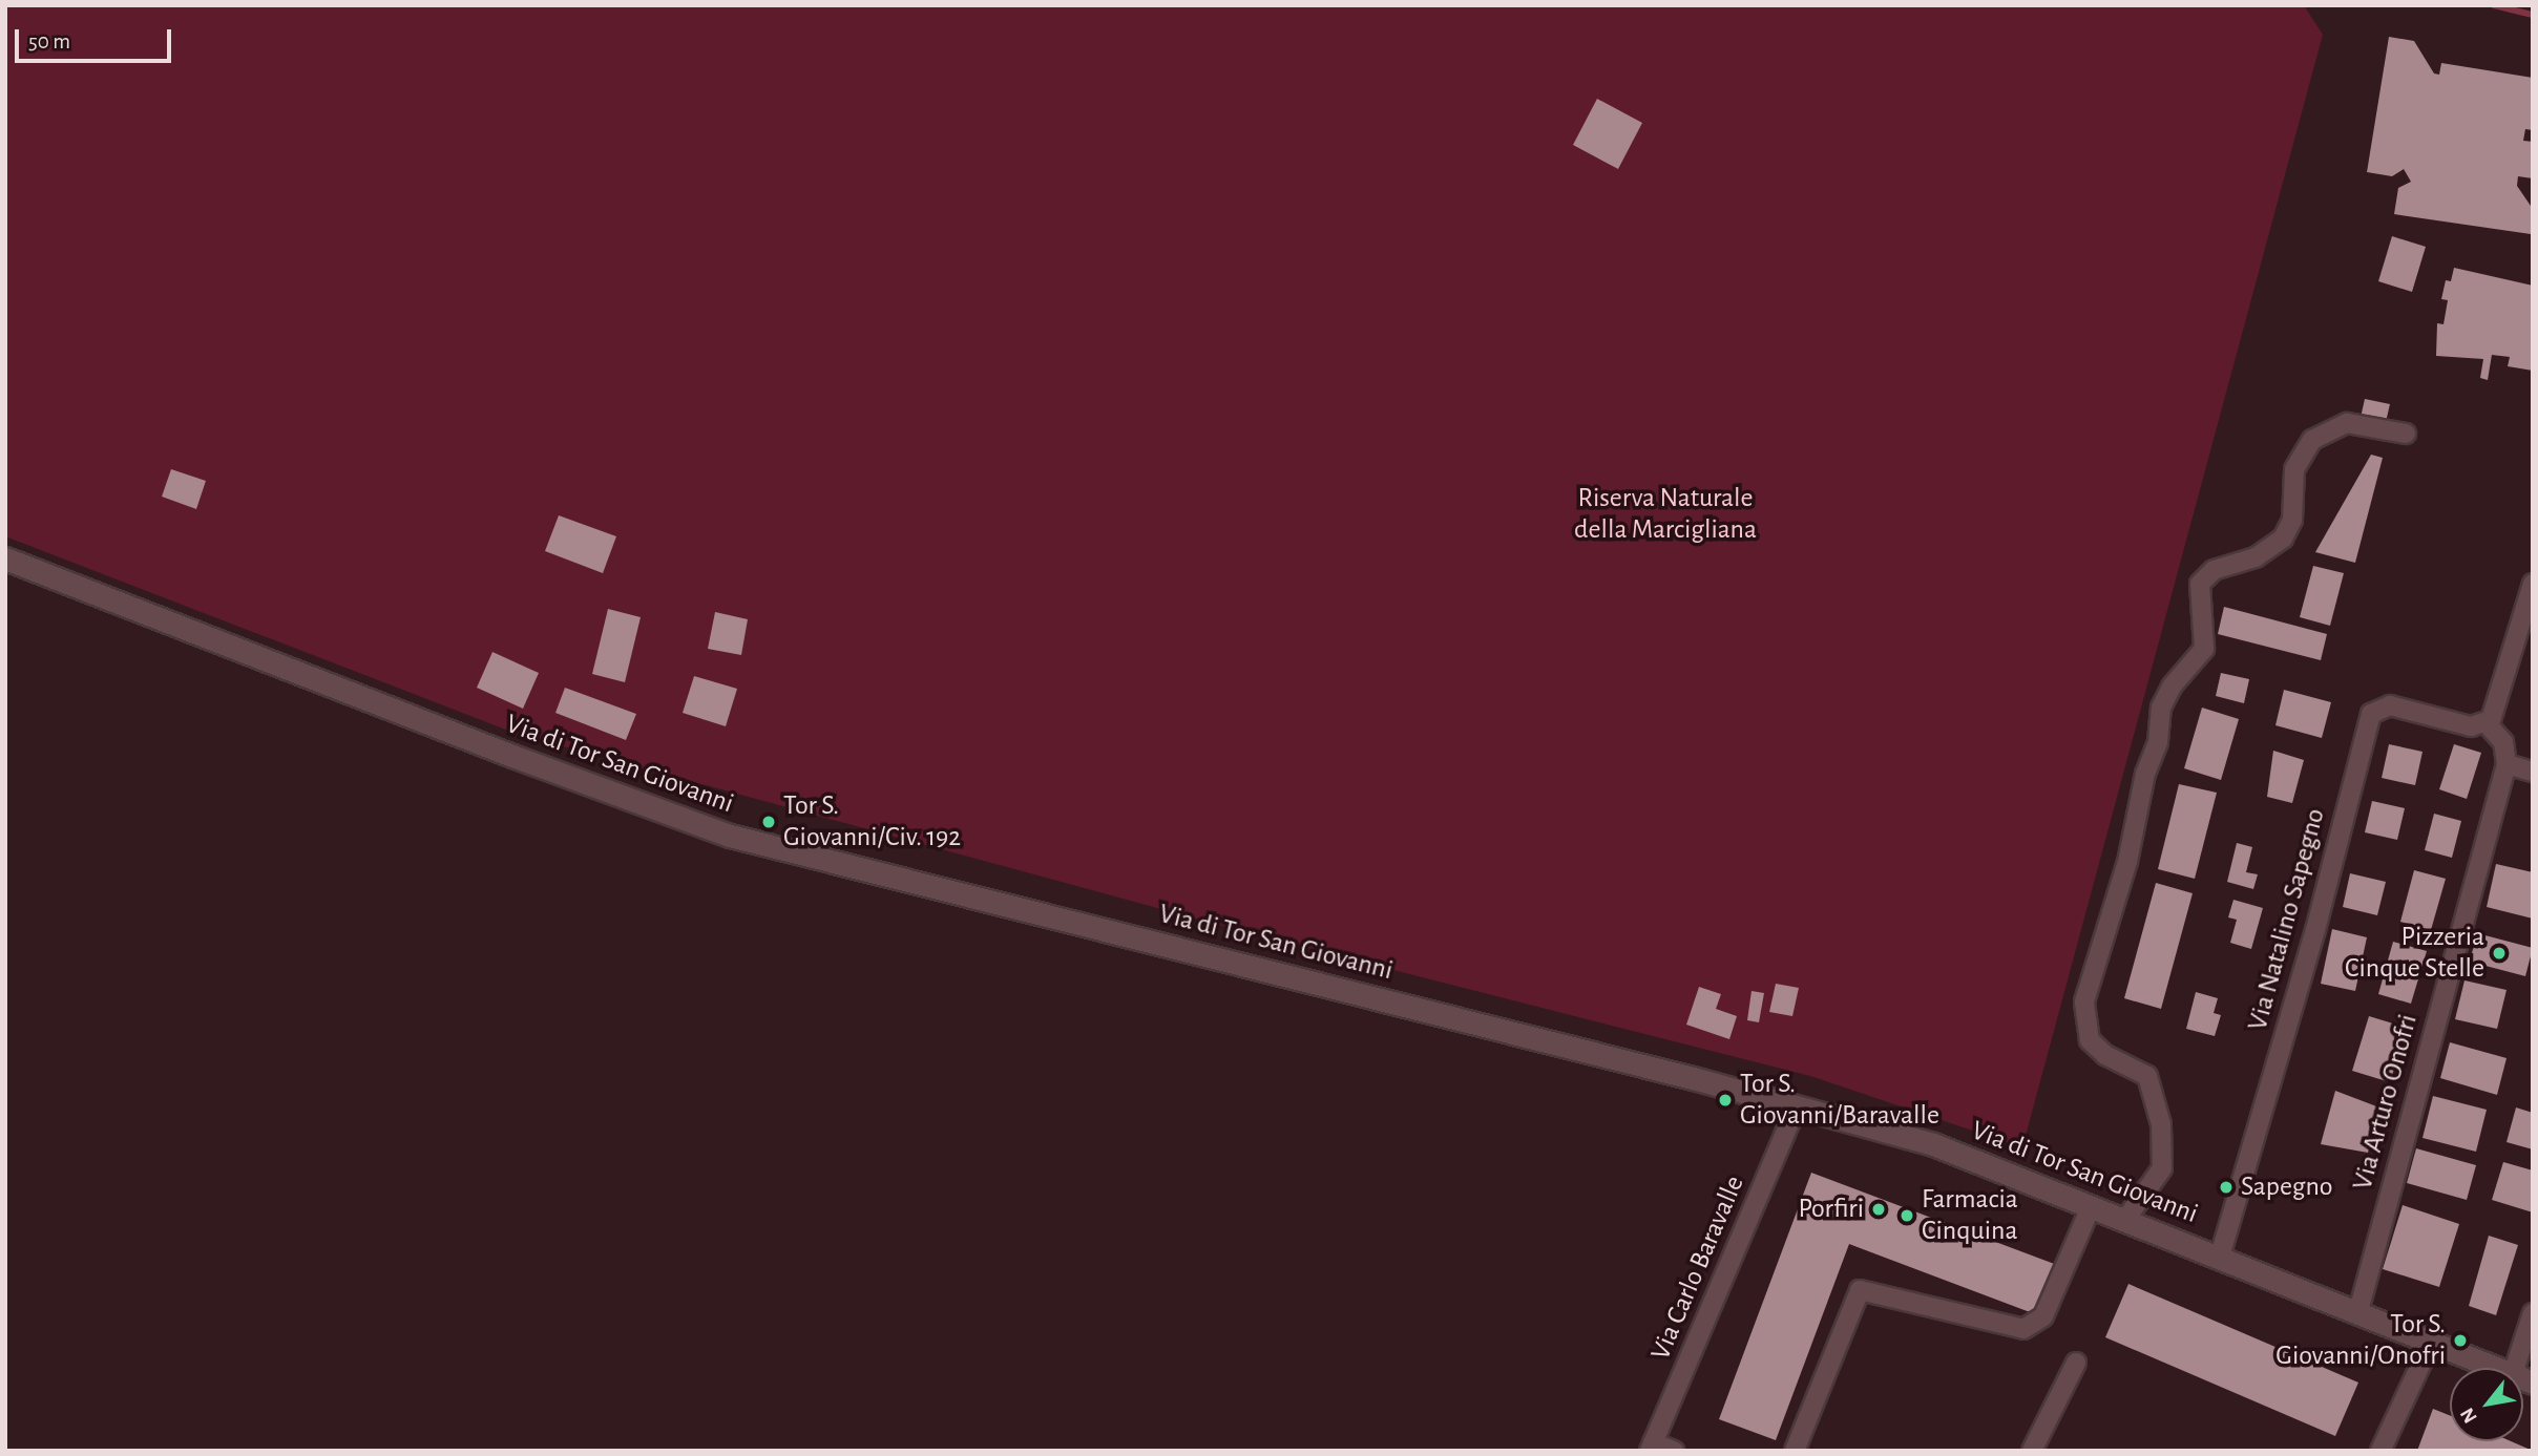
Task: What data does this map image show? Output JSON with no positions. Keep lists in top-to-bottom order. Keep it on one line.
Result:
{"streets":{"street":["Via di Tor San Giovanni","Via Natalino Sapegno","Via Arturo Onofri","Via Carlo Baravalle"]},"crossings":[["Via di Tor San Giovanni","Via Natalino Sapegno"],["Via di Tor San Giovanni","Via Arturo Onofri"],["Via di Tor San Giovanni","Via Carlo Baravalle"]],"parks":["Riserva Naturale della Marcigliana"],"places":["Tor S. Giovanni/Civ. 192","Pizzeria Cinque Stelle","Tor S. Giovanni/Baravalle","Sapegno","Porfiri","Farmacia Cinquina","Tor S. Giovanni/Onofri"],"scale_bar":"50 m","north":"bottom left"}
